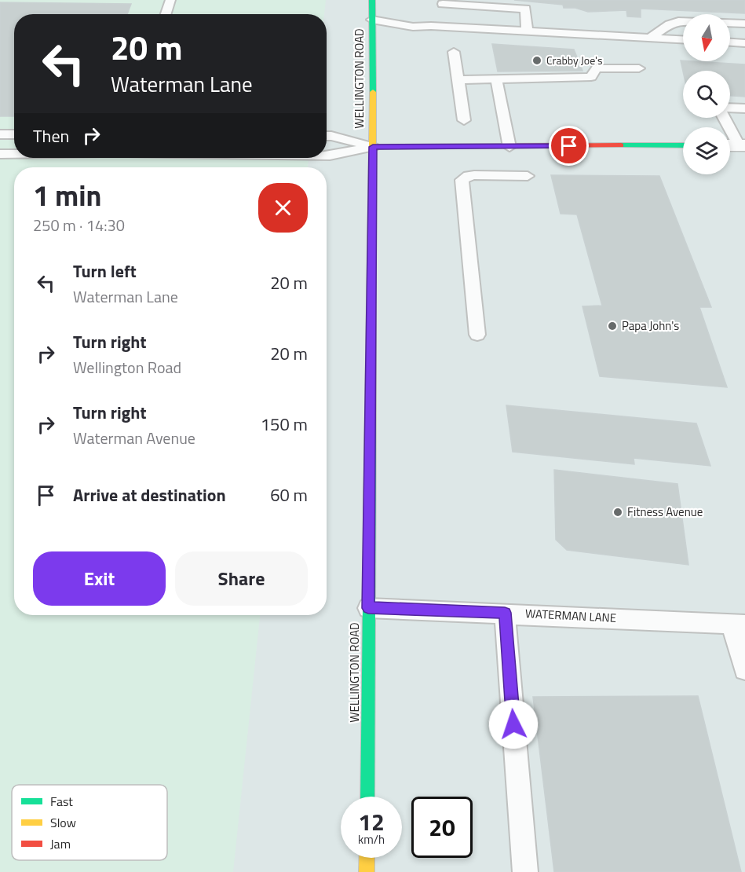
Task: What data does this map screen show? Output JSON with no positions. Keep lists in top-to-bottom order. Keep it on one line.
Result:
{"streets":{"main road":["WELLINGTON ROAD"],"lane":["WATERMAN LANE"]},"crossings":[["WELLINGTON ROAD","WATERMAN LANE"]],"places":["Crabby Joe's","Papa John's","Fitness Avenue"],"legend":["Fast","Slow","Jam"],"north":"bottom","page":{"turn":["20 m","Waterman Lane"],"then":"Then","heading":["1 min","250 m · 14:30"],"list":[{"name":"Turn left","note":"Waterman Lane","value":"20 m"},{"name":"Turn right","note":"Wellington Road","value":"20 m"},{"name":"Turn right","note":"Waterman Avenue","value":"150 m"},{"name":"Arrive at destination","value":"60 m"}],"buttons":["Exit","Share"],"speed":"12 km/h","limit":"20"}}
